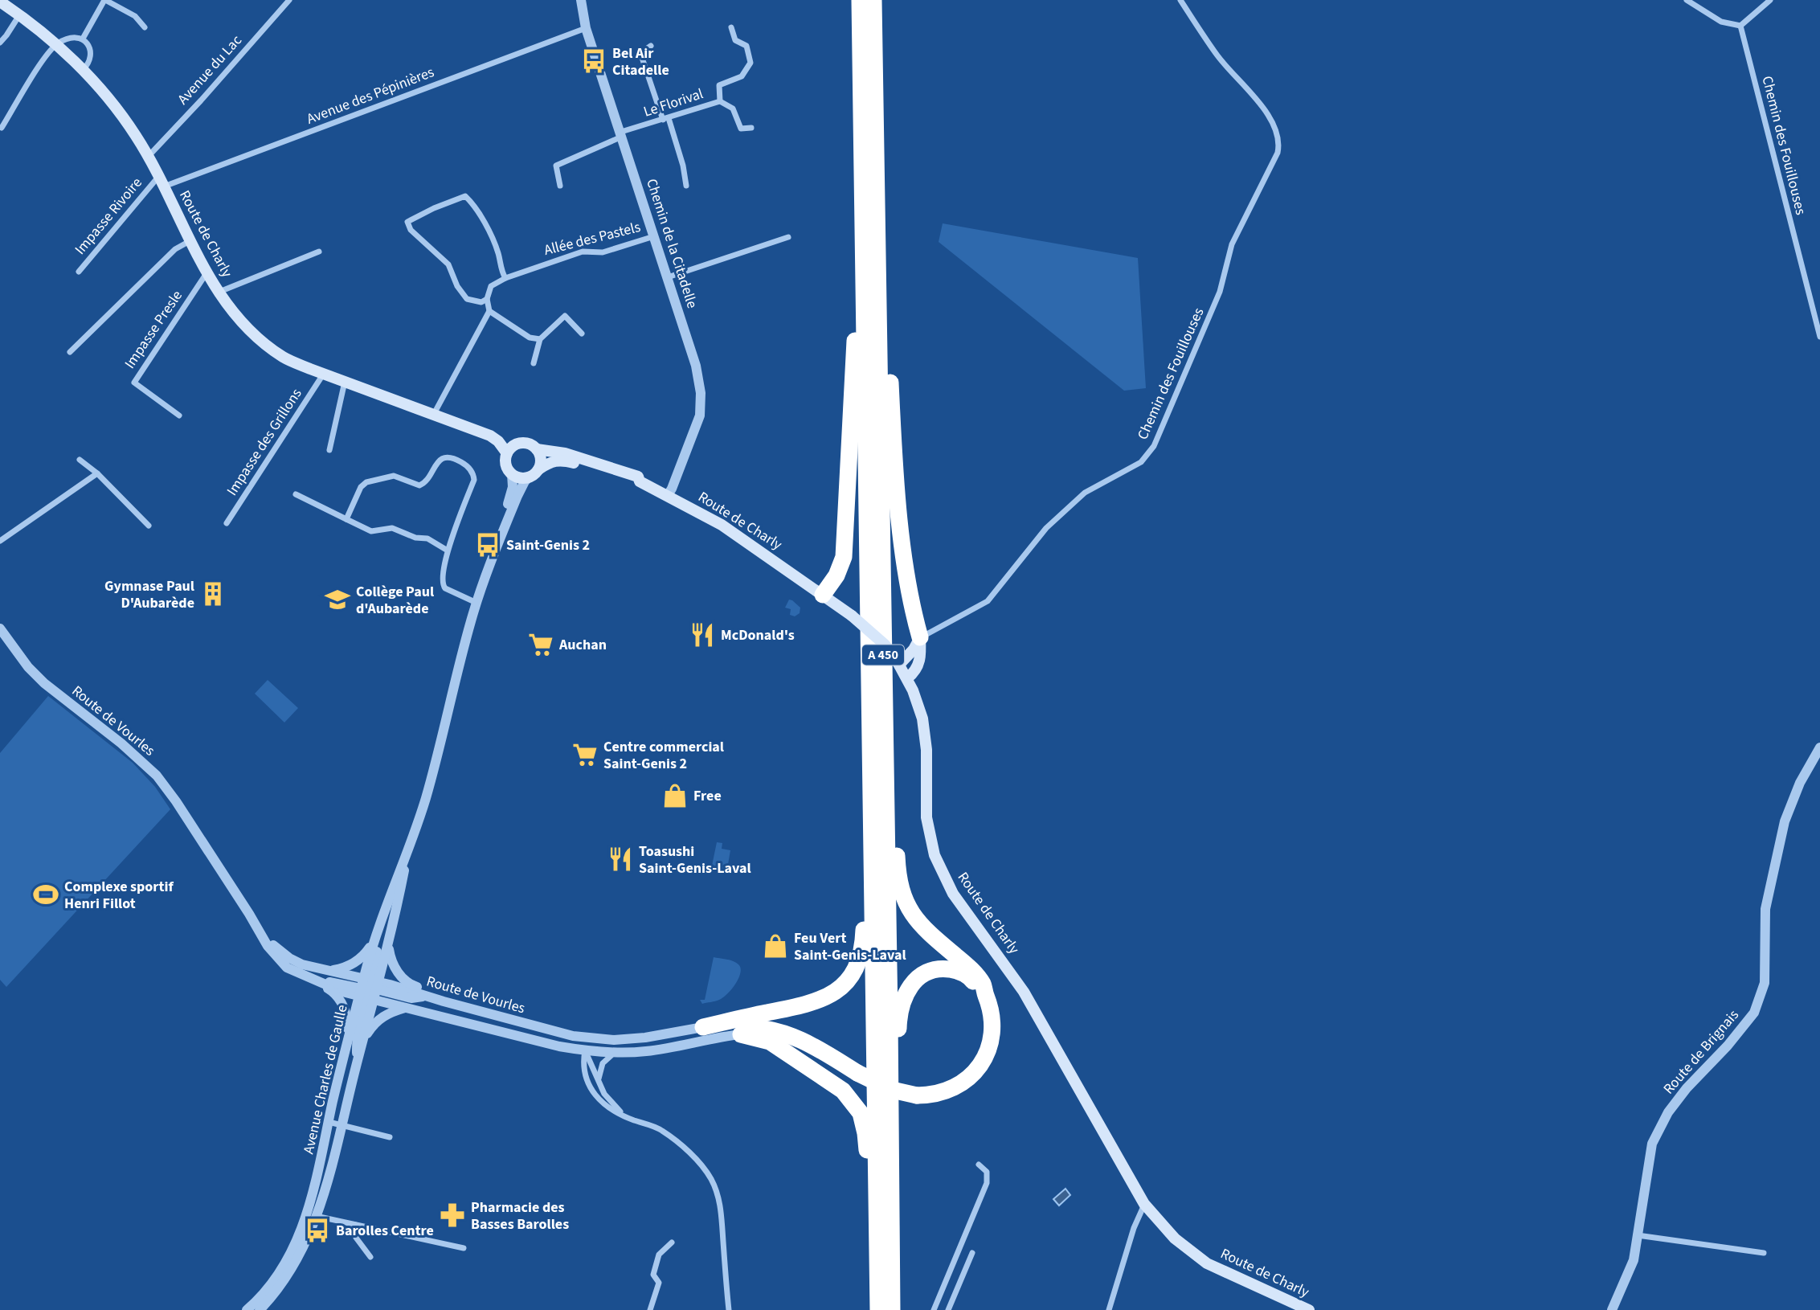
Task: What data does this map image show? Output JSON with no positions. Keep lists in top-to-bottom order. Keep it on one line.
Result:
{"streets":{"highway":["A 450"],"main road":["Route de Charly"],"street":["Avenue du Lac","Avenue des Pépinières","Le Florival","Chemin des Fouillouses","Impasse Rivoire","Allée des Pastels","Chemin de la Citadelle","Impasse Presle","Impasse des Grillons","Route de Vourles","Route de Brignais","Avenue Charles de Gaulle"]},"crossings":[["Avenue du Lac","Route de Charly"],["Avenue des Pépinières","Impasse Rivoire"],["Avenue des Pépinières","Route de Charly"],["Avenue des Pépinières","Chemin de la Citadelle"],["Le Florival","Chemin de la Citadelle"],["Impasse Rivoire","Route de Charly"],["Route de Charly","Chemin de la Citadelle"],["Route de Charly","Impasse Presle"],["Route de Charly","Impasse des Grillons"],["Route de Charly","Avenue Charles de Gaulle"],["Allée des Pastels","Chemin de la Citadelle"],["Route de Vourles","Avenue Charles de Gaulle"]],"places":{"bus stop":["Bel Air Citadelle","Saint-Genis 2","Barolles Centre"],"building":["Gymnase Paul D'Aubarède"],"school or university":["Collège Paul d'Aubarède"],"restaurant":["McDonald's","Toasushi Saint-Genis-Laval"],"supermarket":["Auchan","Centre commercial Saint-Genis 2"],"shop":["Free","Feu Vert Saint-Genis-Laval"],"sports":["Complexe sportif Henri Fillot"],"pharmacy":["Pharmacie des Basses Barolles"]}}
